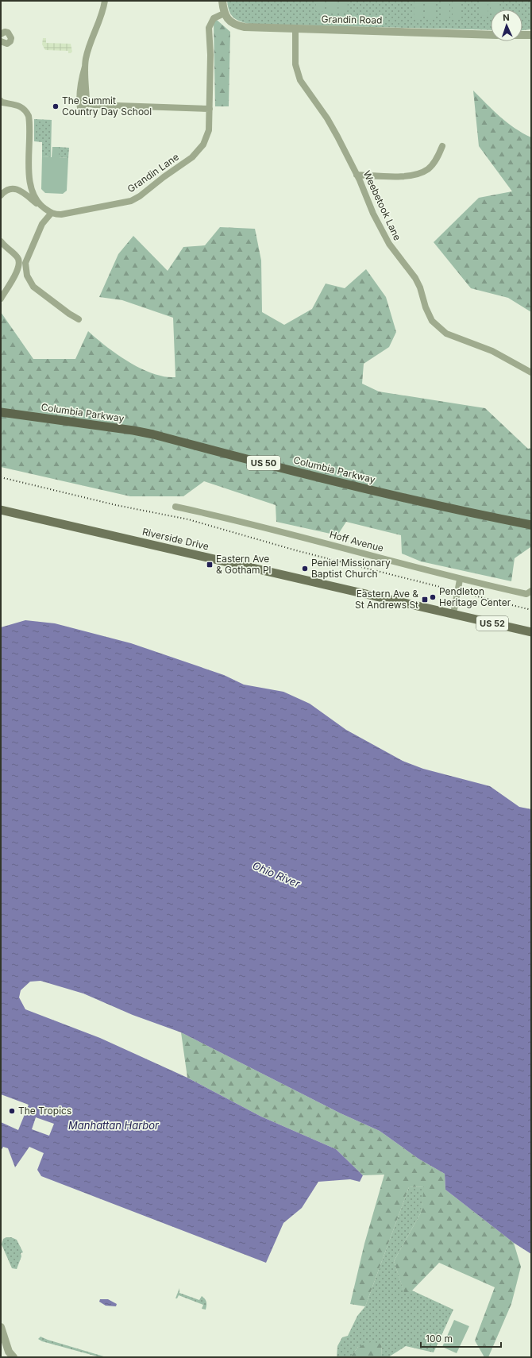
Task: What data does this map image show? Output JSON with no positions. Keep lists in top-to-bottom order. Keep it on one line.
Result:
{"streets":{"highway":["Columbia Parkway","US 50"],"main road":["Riverside Drive","US 52"],"street":["Grandin Road","Grandin Lane","Weebetook Lane","Hoff Avenue"]},"crossings":[["Grandin Road","Grandin Lane"],["Grandin Road","Weebetook Lane"]],"water":["Ohio River","Manhattan Harbor"],"places":{"other":["The Summit Country Day School","Peniel Missionary Baptist Church","Pendleton Heritage Center","The Tropics"],"transit":["Eastern Ave & Gotham Pl","Eastern Ave & St Andrews St"]},"scale_bar":"100 m","north":"top"}
